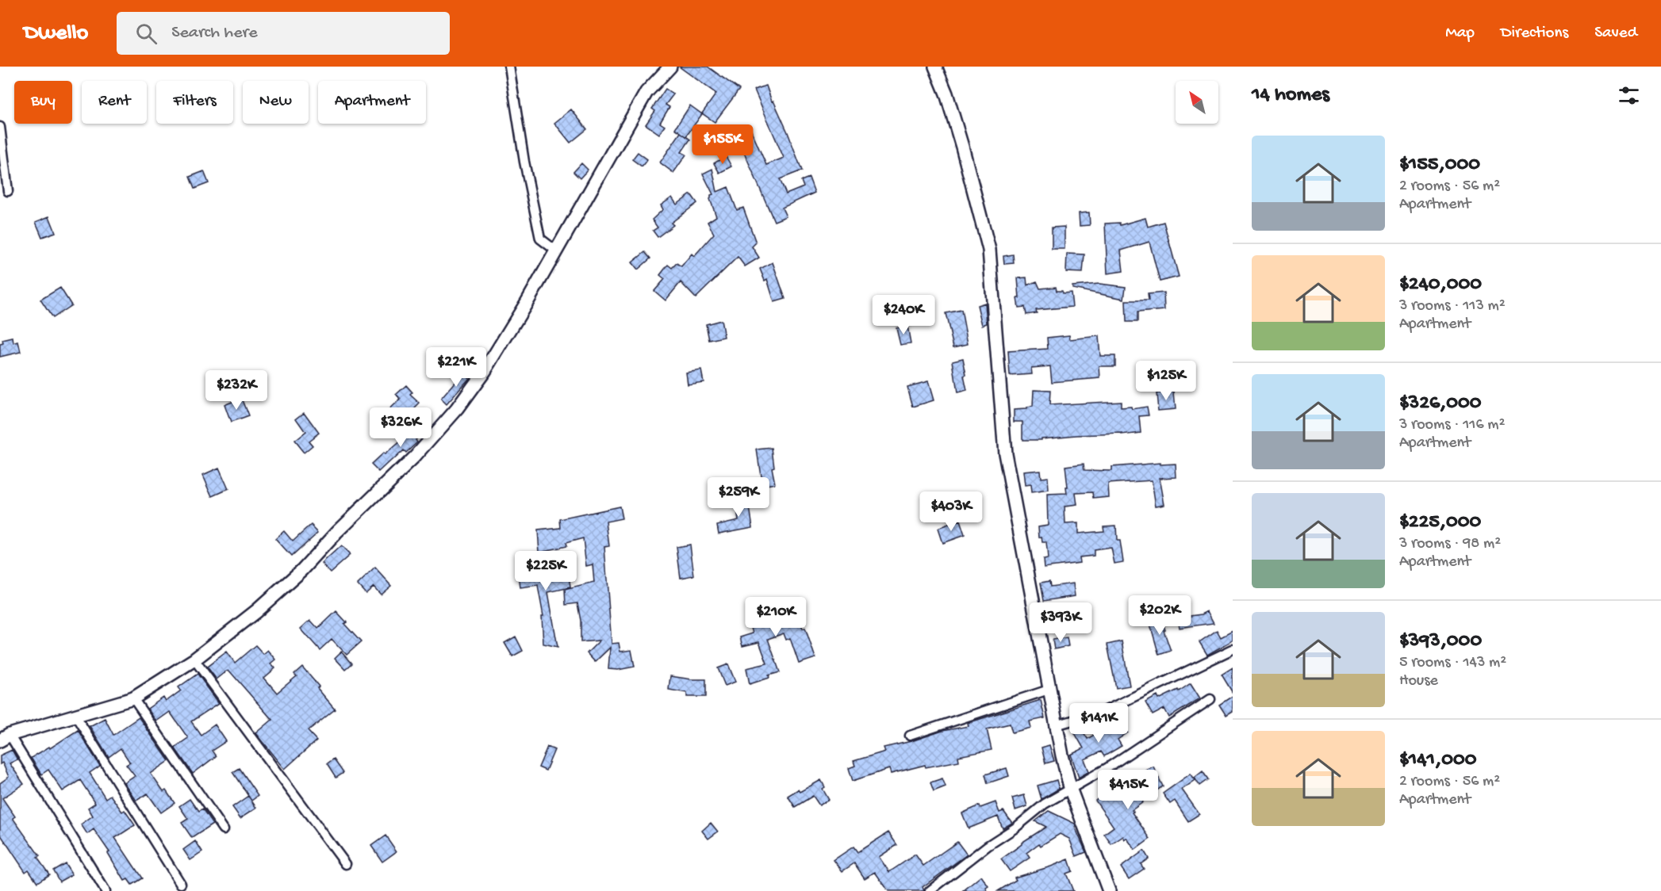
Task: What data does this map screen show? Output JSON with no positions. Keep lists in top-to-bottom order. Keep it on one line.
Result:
{"north":"top left","page":{"header":"Dwello","search":"Search here","nav":["Map","Directions","Saved"],"heading":"14 homes","chip":["Buy","Rent","Filters","New","Apartment"],"list":[{"name":"$155,000","note":"2 rooms · 56 m² · Apartment"},{"name":"$240,000","note":"3 rooms · 113 m² · Apartment"},{"name":"$326,000","note":"3 rooms · 116 m² · Apartment"},{"name":"$225,000","note":"3 rooms · 98 m² · Apartment"},{"name":"$393,000","note":"5 rooms · 143 m² · House"},{"name":"$141,000","note":"2 rooms · 56 m² · Apartment"}],"price":["$155K","$240K","$221K","$125K","$232K","$326K","$259K","$403K","$225K","$202K","$210K","$393K","$141K","$415K"]}}
